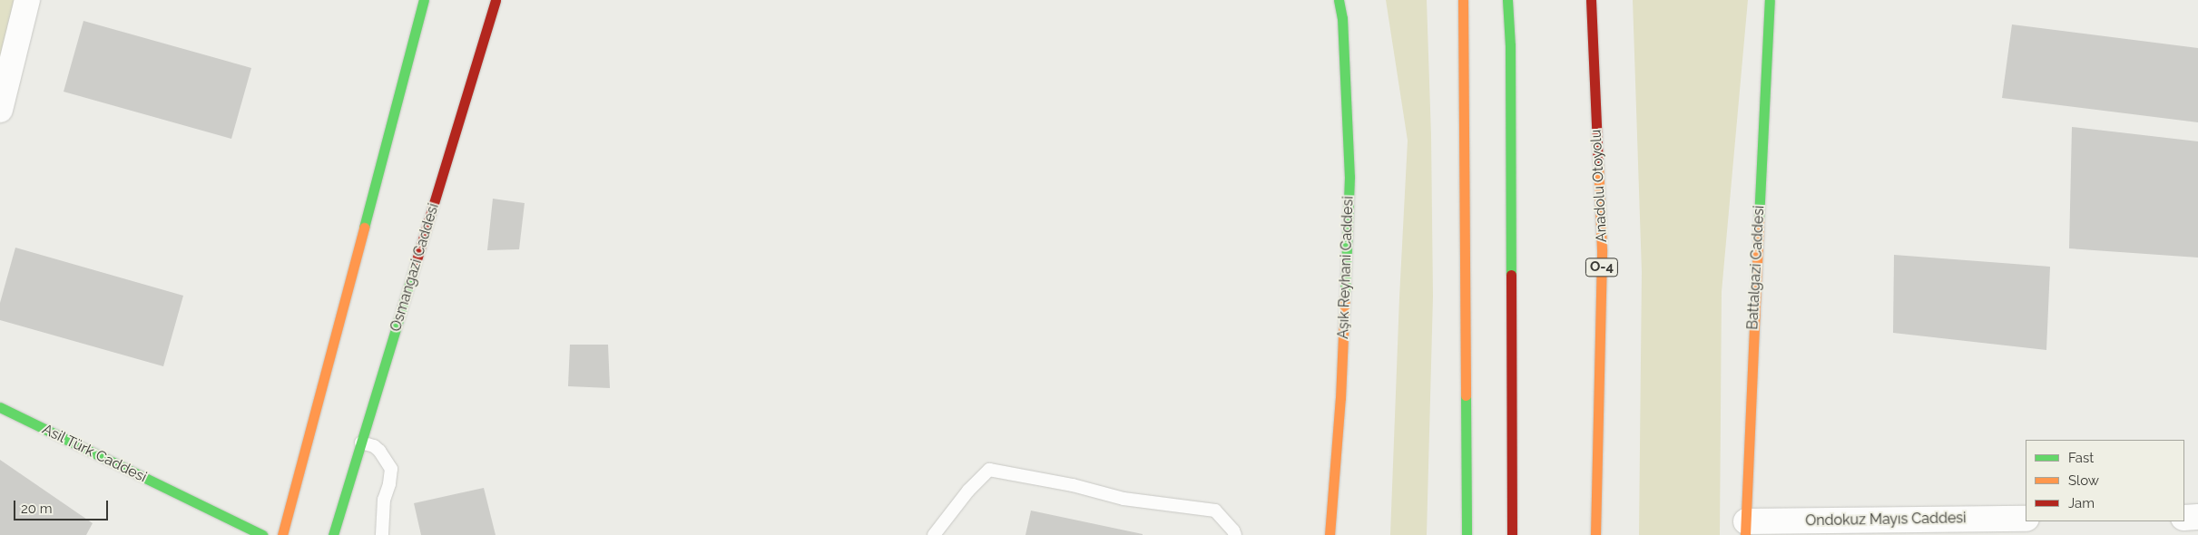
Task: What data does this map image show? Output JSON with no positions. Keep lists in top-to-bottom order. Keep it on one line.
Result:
{"streets":{"main road":["Anadolu Otoyolu","Osmangazi Caddesi","Aşık Reyhani Caddesi","O-4","Battalgazi Caddesi","Asil Türk Caddesi"],"street":["Ondokuz Mayıs Caddesi"]},"crossings":[["Battalgazi Caddesi","Ondokuz Mayıs Caddesi"]],"legend":["Fast","Slow","Jam"],"scale_bar":"20 m"}
